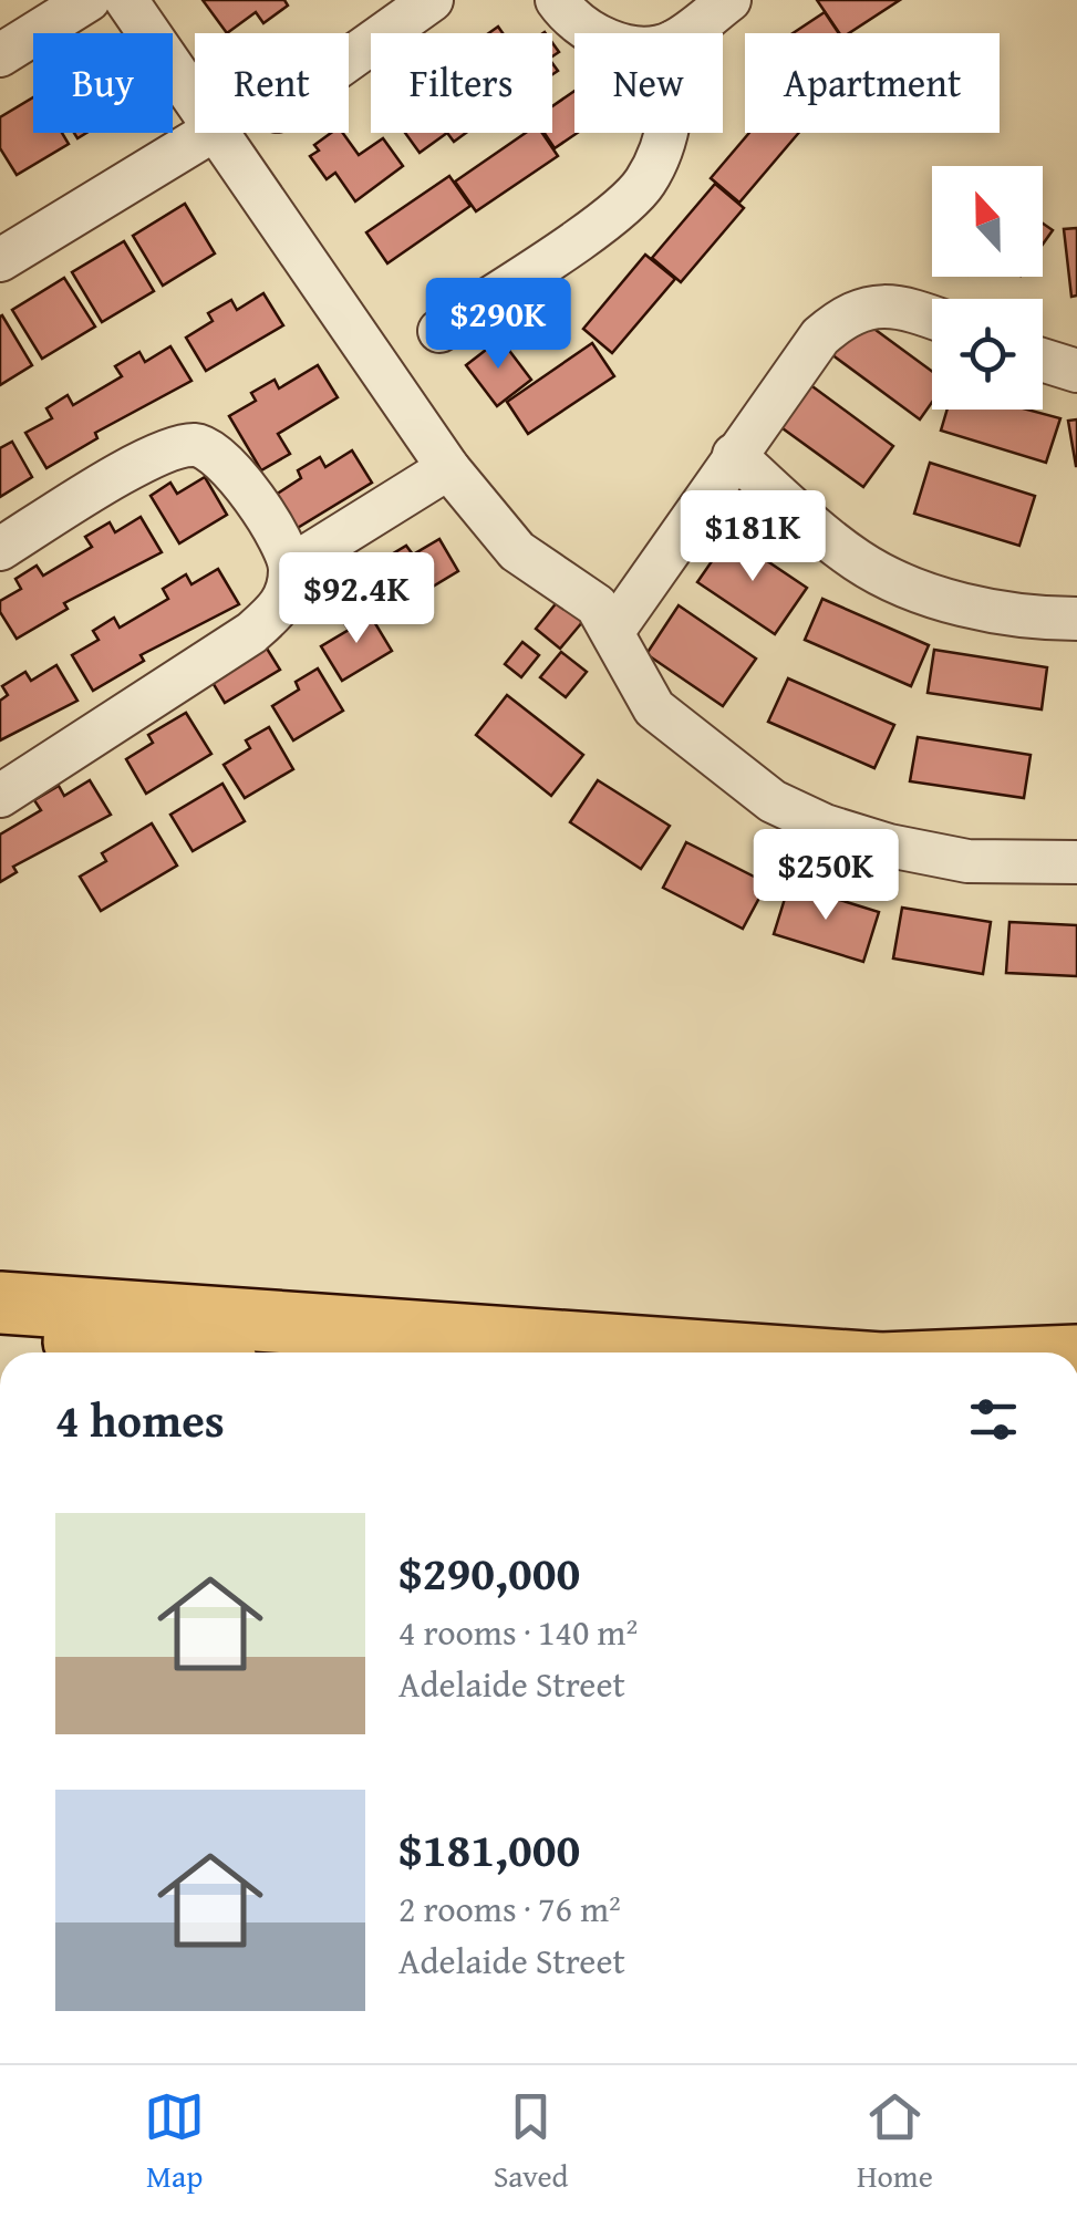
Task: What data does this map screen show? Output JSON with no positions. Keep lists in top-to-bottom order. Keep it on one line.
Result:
{"north":"top","page":{"chip":["Buy","Rent","Filters","New","Apartment"],"price":["$290K","$181K","$92.4K","$250K"],"heading":"4 homes","list":[{"name":"$290,000","note":"4 rooms · 140 m² · Adelaide Street"},{"name":"$181,000","note":"2 rooms · 76 m² · Adelaide Street"}],"tabs":["Map","Saved","Home"]}}
